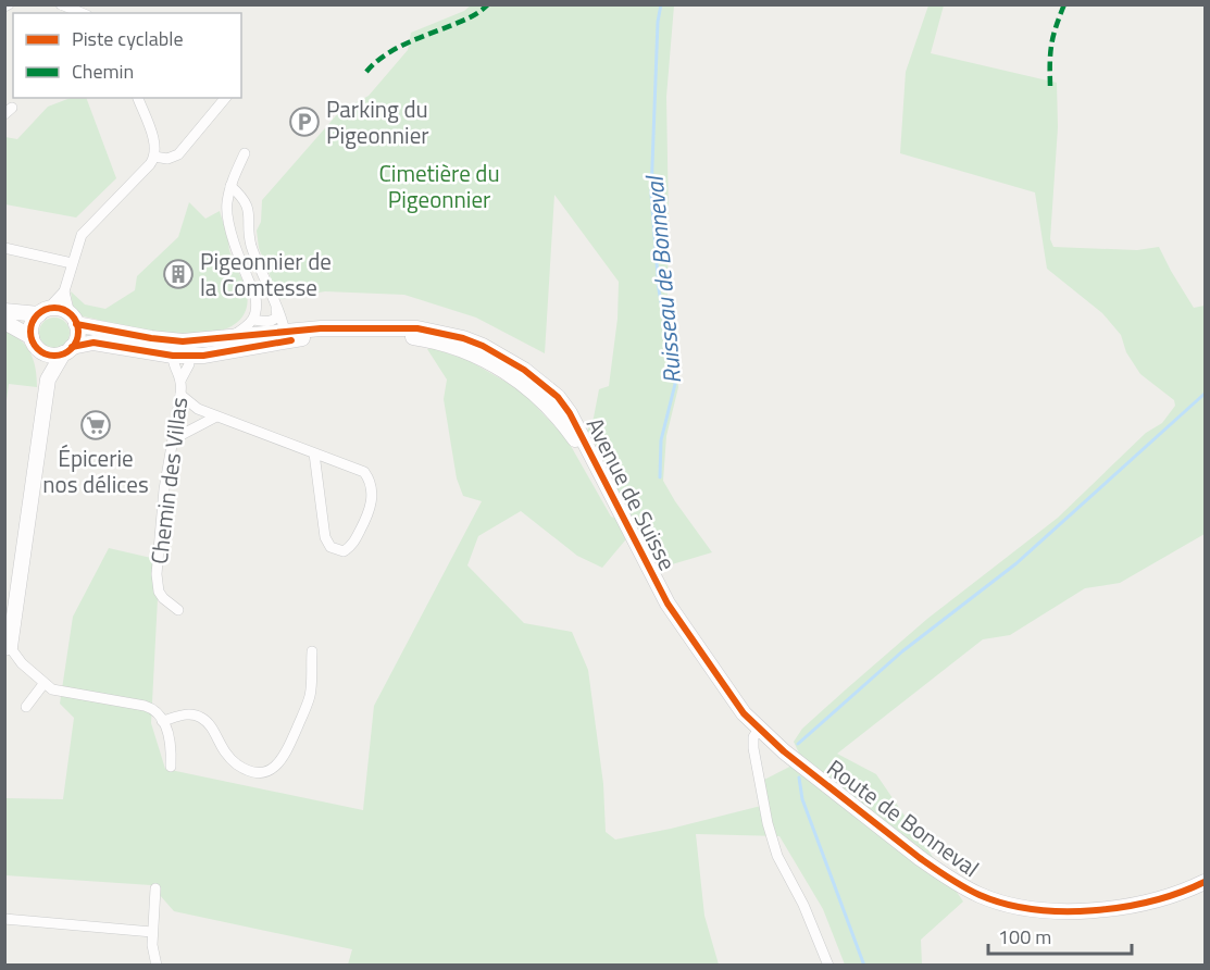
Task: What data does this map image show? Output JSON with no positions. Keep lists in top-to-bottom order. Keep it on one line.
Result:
{"streets":{"street":["Chemin des Villas","Avenue de Suisse","Route de Bonneval"]},"crossings":[["Chemin des Villas","Avenue de Suisse"],["Avenue de Suisse","Route de Bonneval"]],"water":["Ruisseau de Bonneval"],"parks":["Cimetière du Pigeonnier"],"places":{"parking":["Parking du Pigeonnier"],"building":["Pigeonnier de la Comtesse"],"supermarket":["Épicerie nos délices"]},"legend":["Piste cyclable","Chemin"],"scale_bar":"100 m"}
